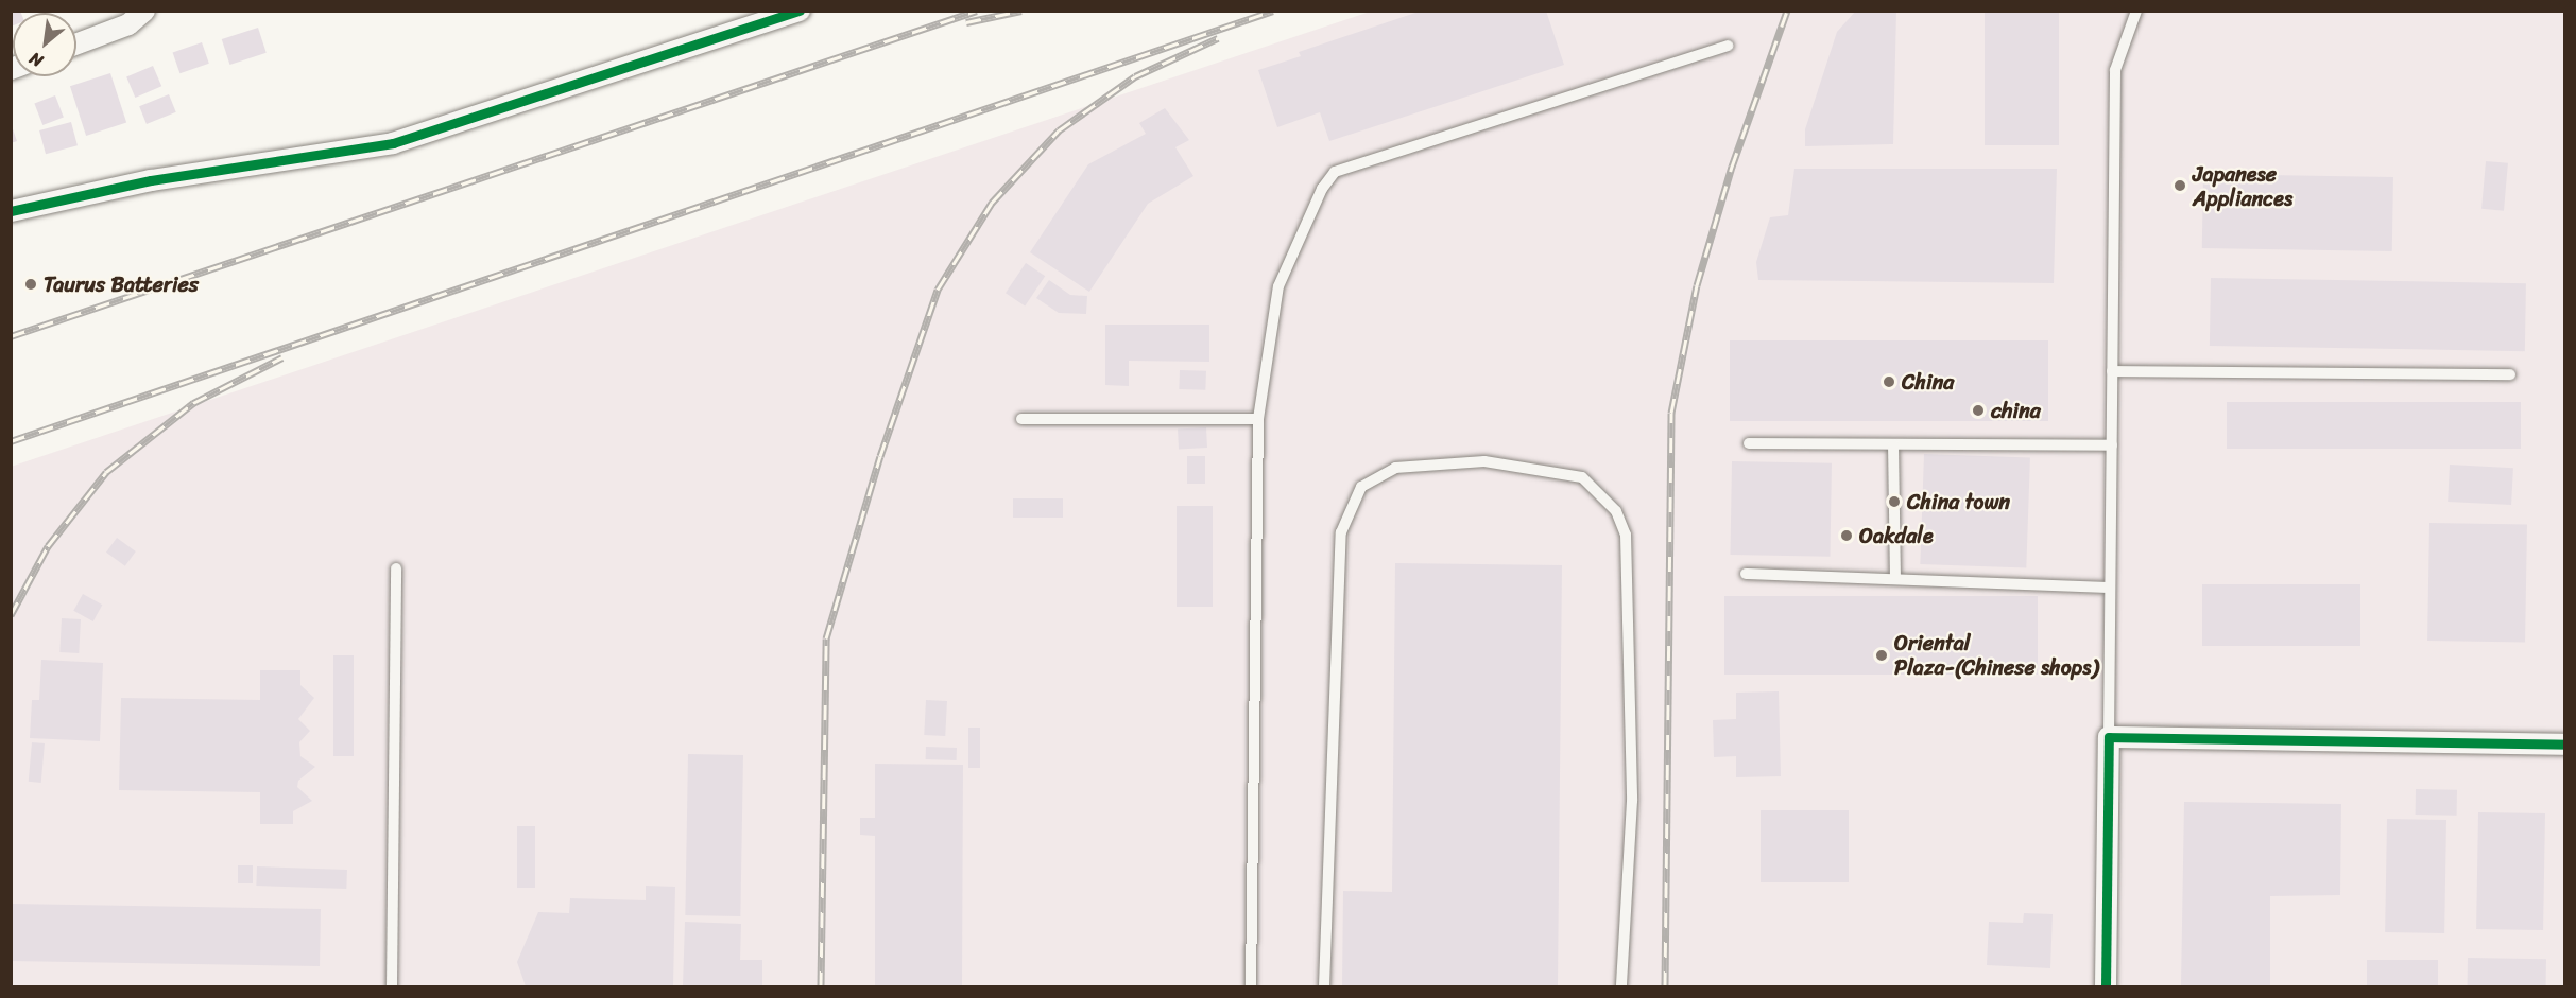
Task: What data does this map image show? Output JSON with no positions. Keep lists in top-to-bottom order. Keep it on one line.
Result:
{"places":["Japanese Appliances","Taurus Batteries","China","china","China town","Oakdale","Oriental Plaza-(Chinese shops)"],"north":"bottom left"}
